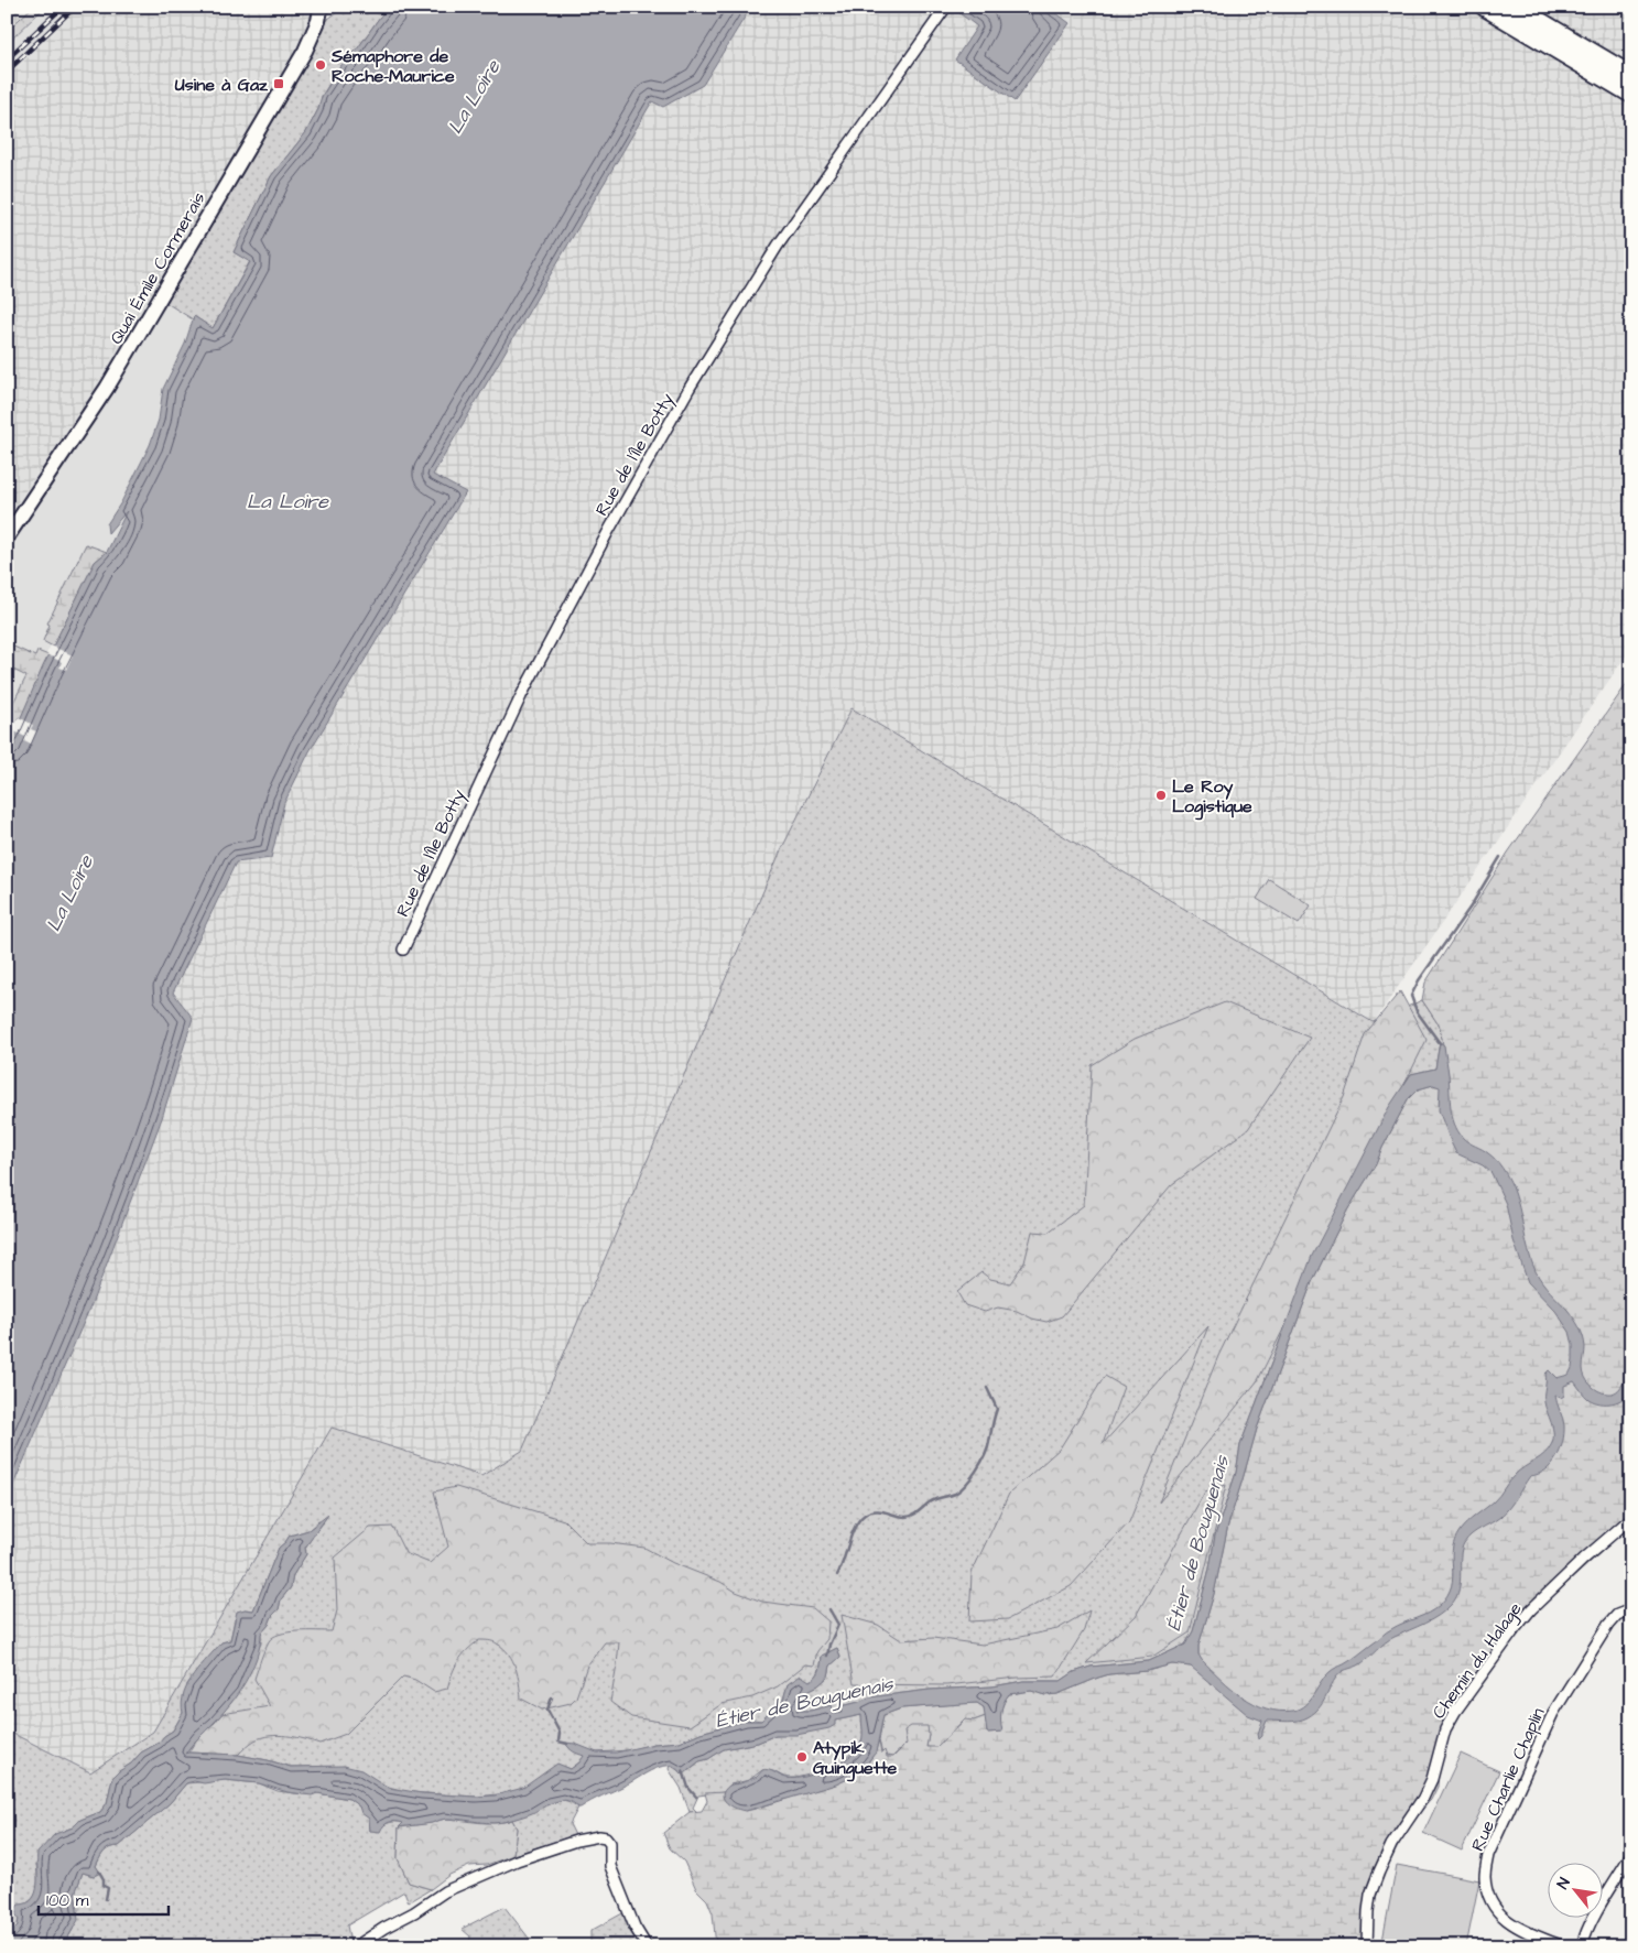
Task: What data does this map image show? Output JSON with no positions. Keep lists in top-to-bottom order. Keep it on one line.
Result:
{"streets":{"main road":["Quai Émile Cormerais"],"street":["Rue de l'Île Botty","Chemin du Halage","Rue Charlie Chaplin"]},"water":["La Loire","Étier de Bouguenais"],"places":{"other":["Sémaphore de Roche-Maurice","Le Roy Logistique","Atypik Guinguette"],"transit":["Usine à Gaz"]},"scale_bar":"100 m","north":"top left"}
